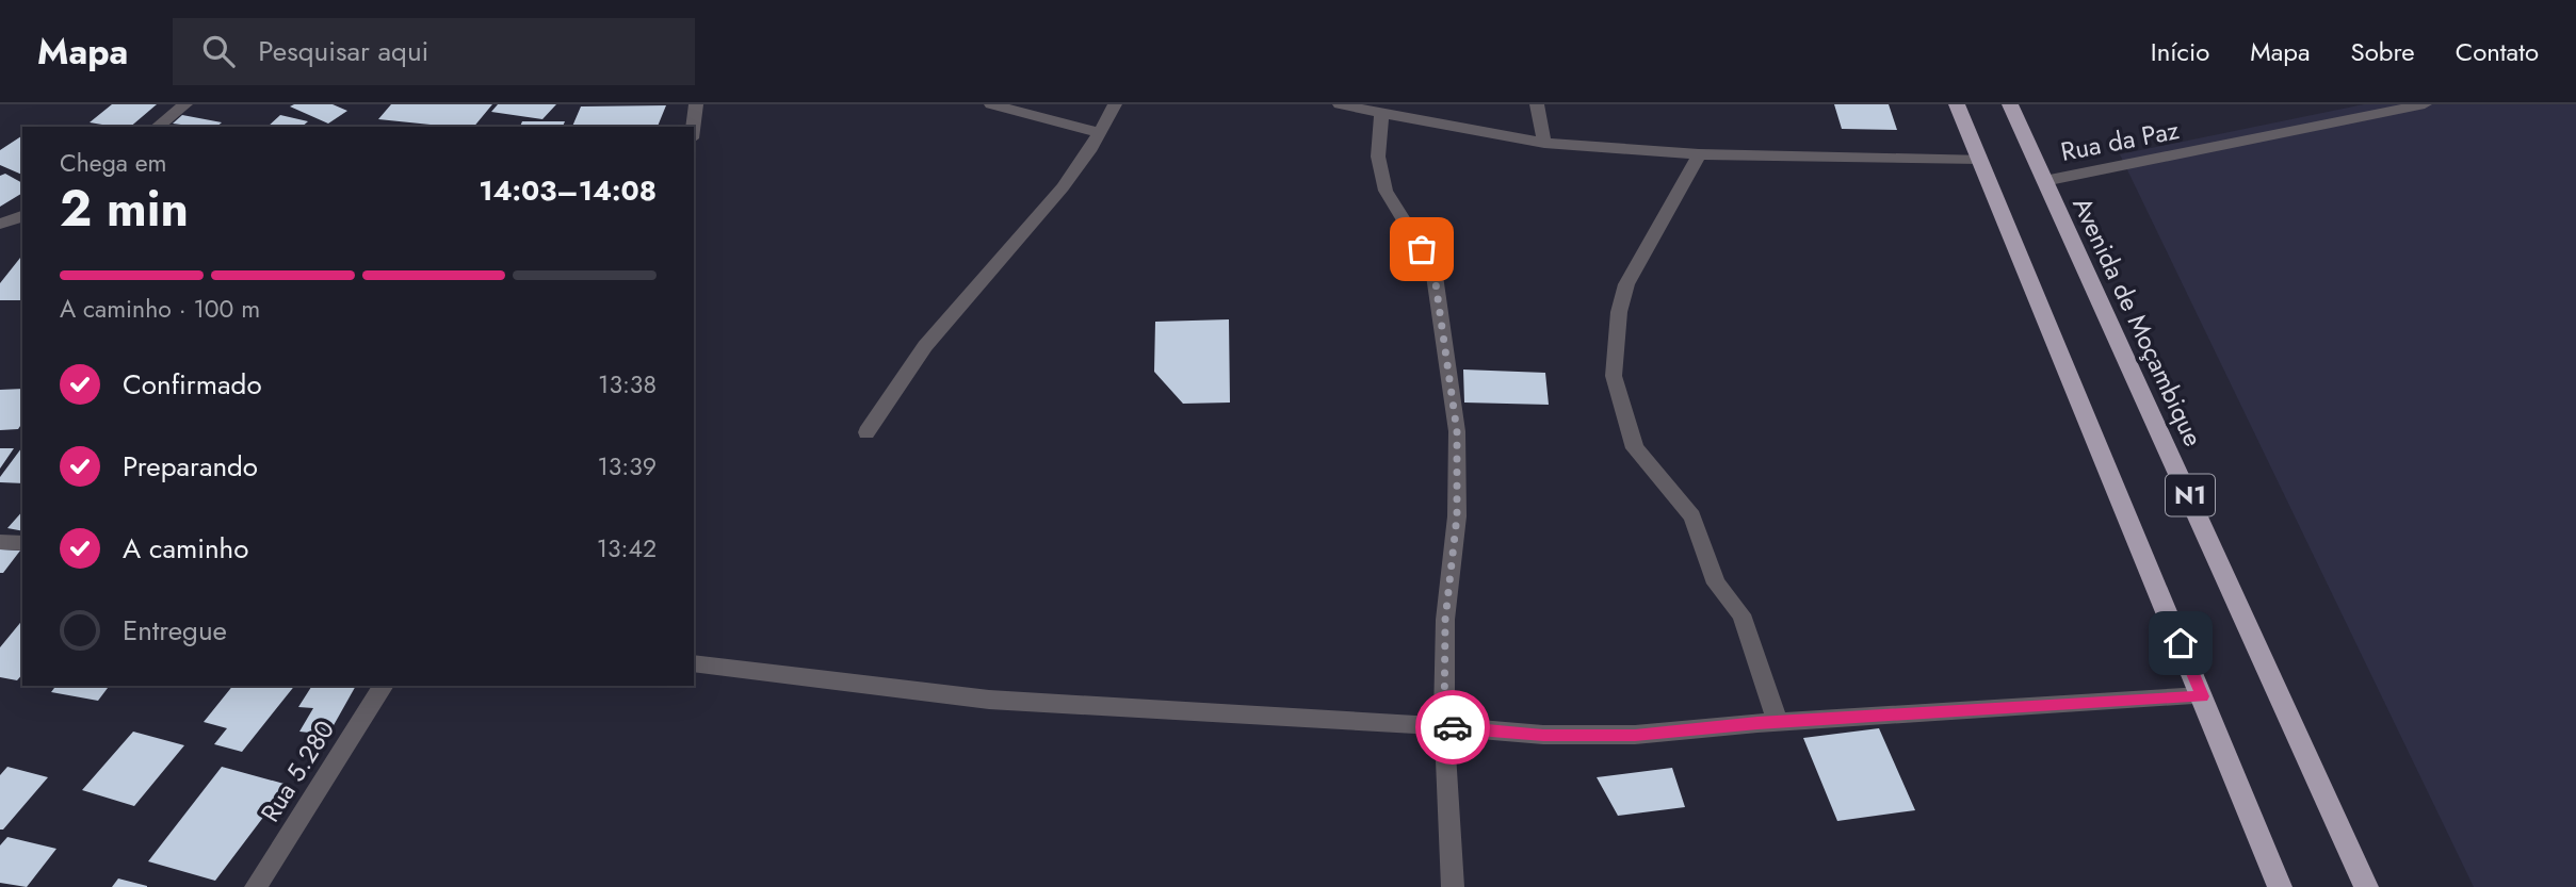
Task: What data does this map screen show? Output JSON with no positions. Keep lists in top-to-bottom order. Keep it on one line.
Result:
{"streets":{"highway":["Avenida de Moçambique","N1"],"street":["Rua da Paz","Rua 5.280"]},"crossings":[["Rua da Paz","Avenida de Moçambique"]],"page":{"header":"Mapa","search":"Pesquisar aqui","nav":["Início","Mapa","Sobre","Contato"],"heading":["2 min","Chega em","14:03–14:08"],"bar":"A caminho · 100 m","list":[["Confirmado","13:38"],["Preparando","13:39"],["A caminho","13:42"],"Entregue"]}}
